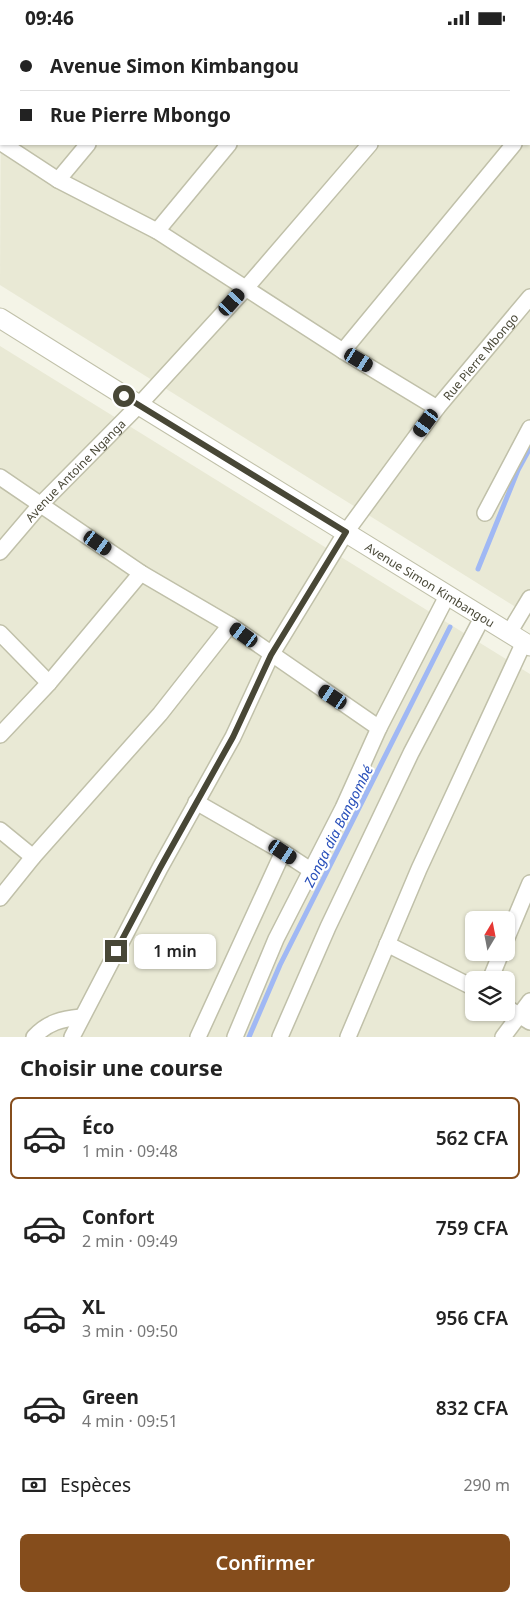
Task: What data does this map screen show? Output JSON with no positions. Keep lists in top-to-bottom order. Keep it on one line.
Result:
{"streets":{"street":["Rue Pierre Mbongo","Avenue Antoine Nganga","Avenue Simon Kimbangou"]},"crossings":[["Rue Pierre Mbongo","Avenue Simon Kimbangou"],["Avenue Antoine Nganga","Avenue Simon Kimbangou"]],"water":["Zonga dia Bangombé"],"north":"top","page":{"status":"09:46","banner":["Avenue Simon Kimbangou","Rue Pierre Mbongo"],"bubble":"1 min","heading":"Choisir une course","list":[{"name":"Éco","note":"1 min · 09:48","value":"562 CFA"},{"name":"Confort","note":"2 min · 09:49","value":"759 CFA"},{"name":"XL","note":"3 min · 09:50","value":"956 CFA"},{"name":"Green","note":"4 min · 09:51","value":"832 CFA"}],"pay":["Espèces","290 m"],"buttons":"Confirmer"}}
